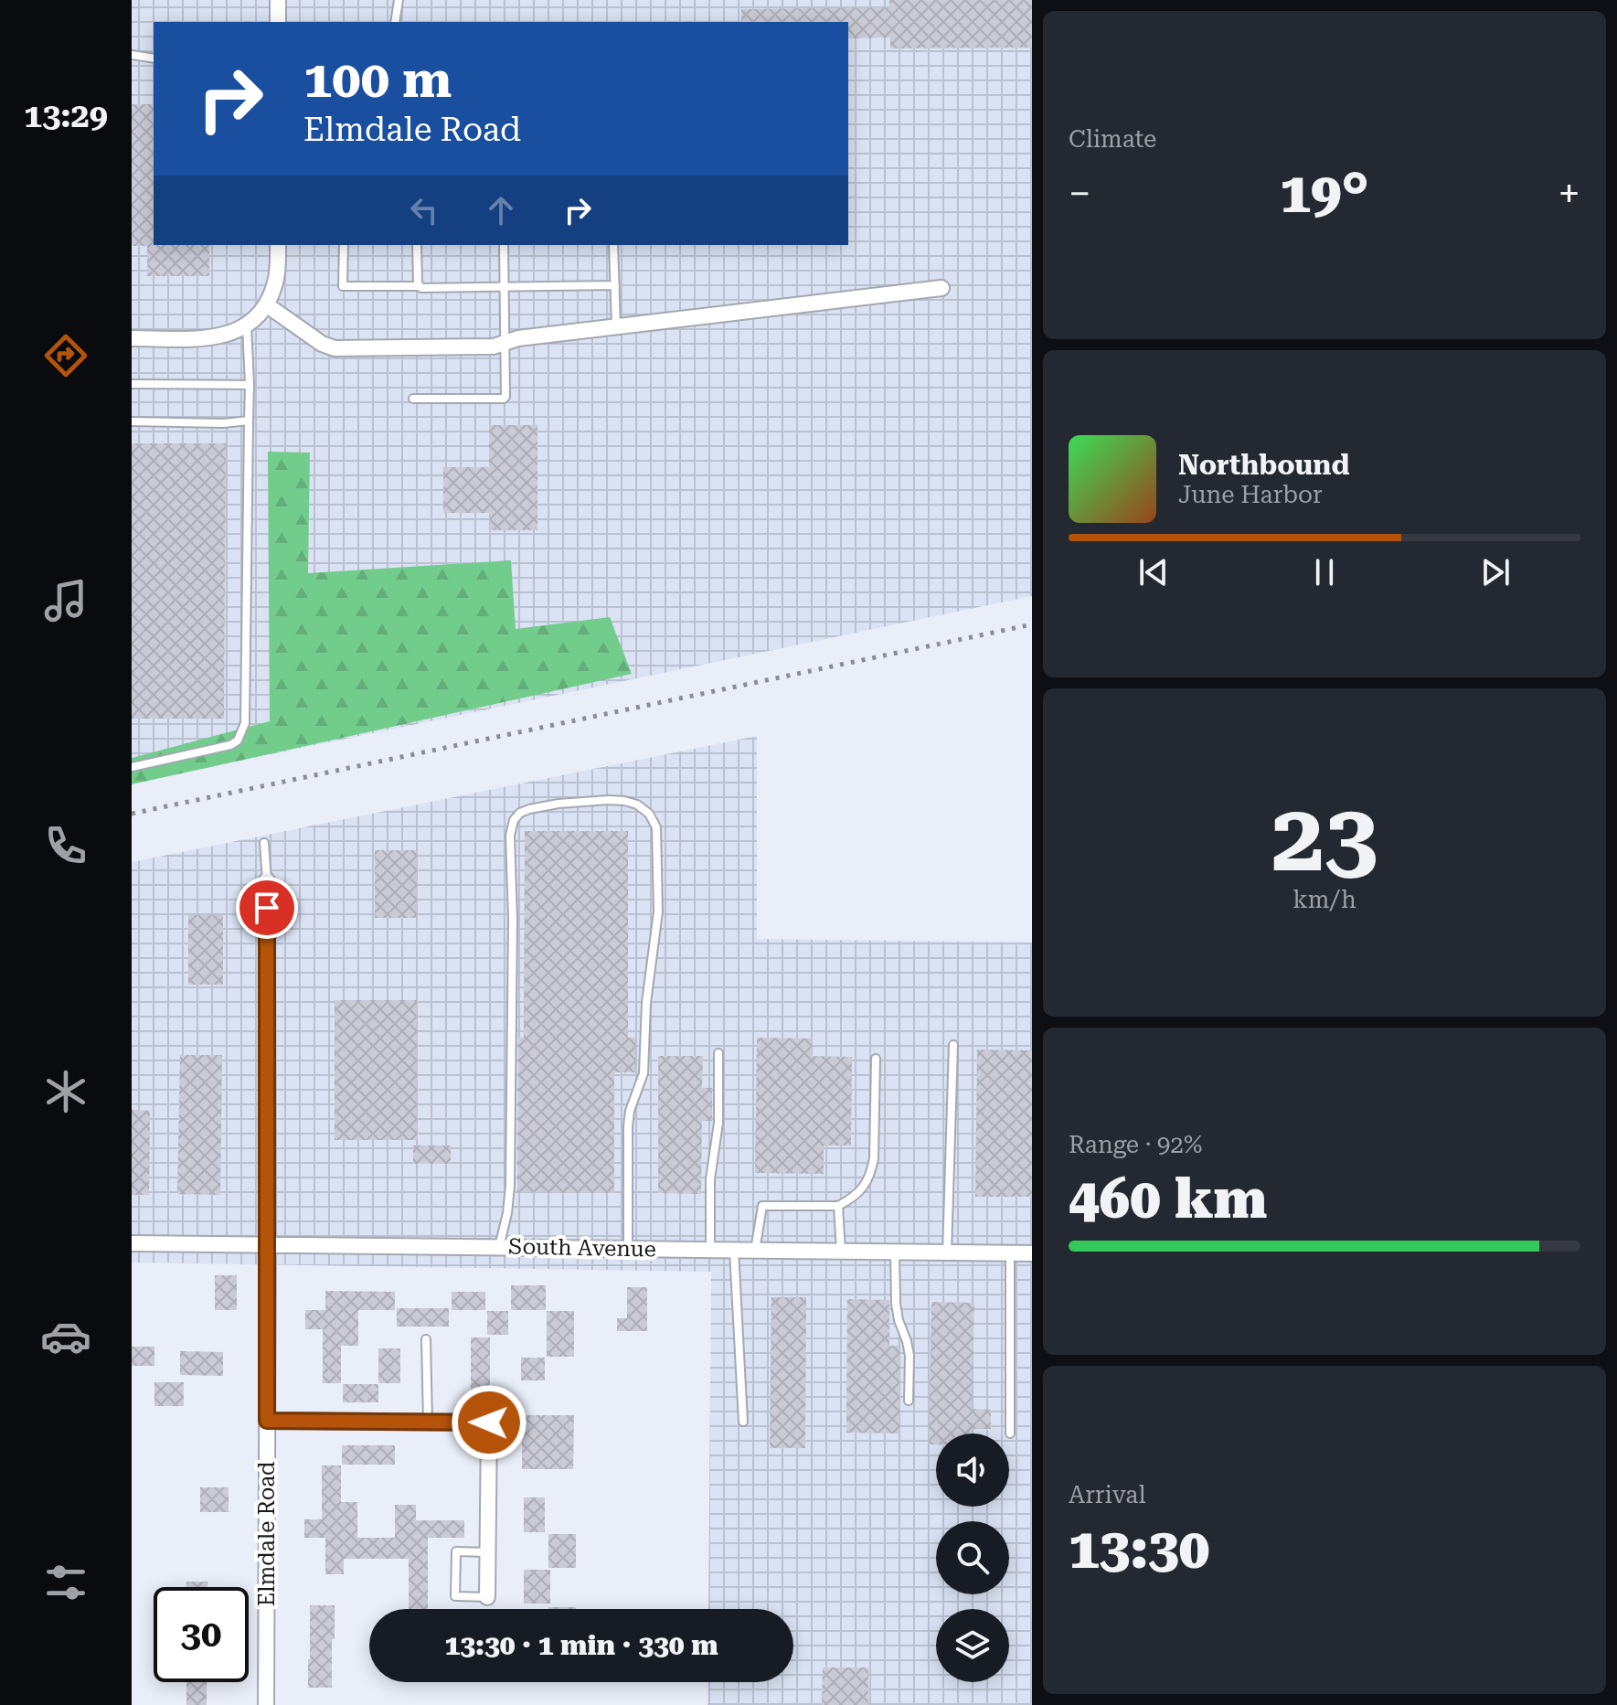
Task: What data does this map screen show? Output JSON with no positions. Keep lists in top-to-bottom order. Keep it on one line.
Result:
{"streets":{"street":["South Avenue","Elmdale Road"]},"crossings":[["South Avenue","Elmdale Road"]],"page":{"tabs":"13:29","tile":["Climate",["23","km/h"],["Range · 92%","460 km"],["Arrival","13:30"]],"turn":["100 m","Elmdale Road"],"heat":["−","19°","+"],"song":["Northbound","June Harbor"],"limit":"30","trip":"13:30 · 1 min · 330 m"}}
